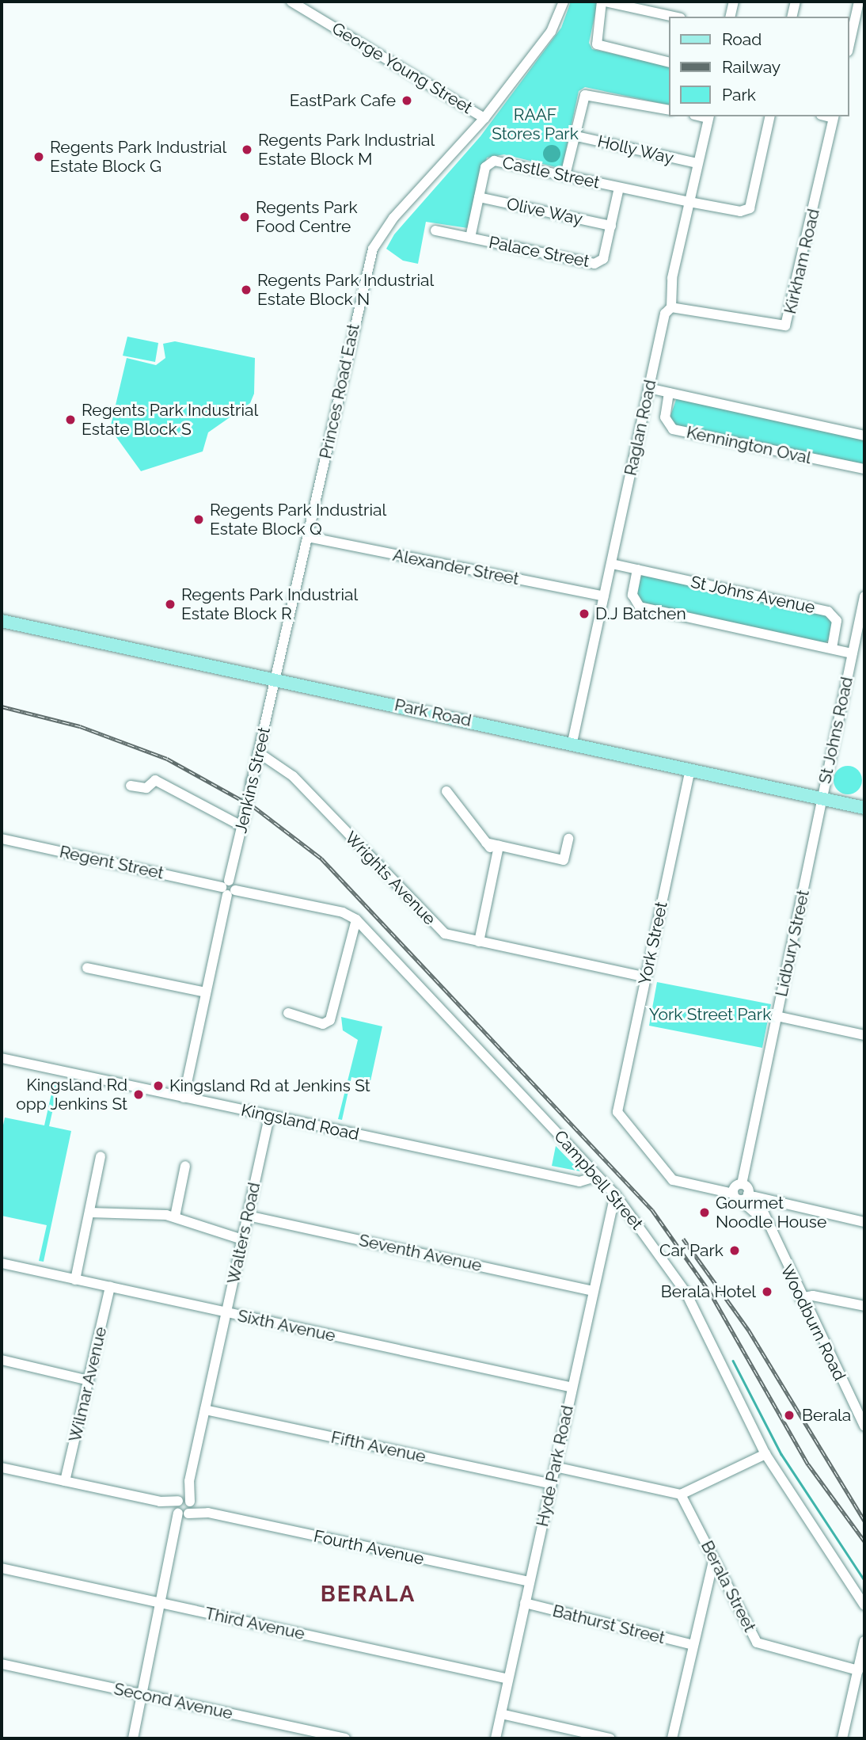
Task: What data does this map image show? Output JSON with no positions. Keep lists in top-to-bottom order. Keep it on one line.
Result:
{"streets":{"main road":["Park Road"],"street":["George Young Street","Holly Way","Castle Street","Olive Way","Palace Street","Kirkham Road","Princes Road East","Raglan Road","Kennington Oval","Alexander Street","St Johns Avenue","St Johns Road","Jenkins Street","Regent Street","Wrights Avenue","York Street","Lidbury Street","Kingsland Road","Campbell Street","Walters Road","Seventh Avenue","Woodburn Road","Sixth Avenue","Wilmar Avenue","Fifth Avenue","Hyde Park Road","Fourth Avenue","Berala Street","Third Avenue","Bathurst Street","Second Avenue"]},"crossings":[["George Young Street","Princes Road East"],["Holly Way","Raglan Road"],["Castle Street","Olive Way"],["Castle Street","Palace Street"],["Castle Street","Raglan Road"],["Olive Way","Palace Street"],["Kirkham Road","Raglan Road"],["Princes Road East","Alexander Street"],["Princes Road East","Park Road"],["Princes Road East","Jenkins Street"],["Raglan Road","Kennington Oval"],["Raglan Road","Alexander Street"],["Raglan Road","St Johns Avenue"],["Raglan Road","Park Road"],["Park Road","St Johns Road"],["Park Road","Jenkins Street"],["Park Road","York Street"],["Park Road","Lidbury Street"],["St Johns Road","Lidbury Street"],["Jenkins Street","Regent Street"],["Jenkins Street","Wrights Avenue"],["Jenkins Street","Kingsland Road"],["Regent Street","Campbell Street"],["Wrights Avenue","York Street"],["York Street","Lidbury Street"],["York Street","Woodburn Road"],["Lidbury Street","Woodburn Road"],["Kingsland Road","Campbell Street"],["Kingsland Road","Walters Road"],["Campbell Street","Hyde Park Road"],["Walters Road","Seventh Avenue"],["Walters Road","Sixth Avenue"],["Walters Road","Fifth Avenue"],["Walters Road","Fourth Avenue"],["Walters Road","Third Avenue"],["Walters Road","Second Avenue"],["Seventh Avenue","Hyde Park Road"],["Sixth Avenue","Wilmar Avenue"],["Sixth Avenue","Hyde Park Road"],["Wilmar Avenue","Fourth Avenue"],["Fifth Avenue","Hyde Park Road"],["Hyde Park Road","Fourth Avenue"],["Hyde Park Road","Third Avenue"],["Hyde Park Road","Bathurst Street"]],"districts":["BERALA"],"parks":["RAAF Stores Park","York Street Park"],"places":["EastPark Cafe","Regents Park Industrial Estate Block M","Regents Park Industrial Estate Block G","Regents Park Food Centre","Regents Park Industrial Estate Block N","Regents Park Industrial Estate Block S","Regents Park Industrial Estate Block Q","Regents Park Industrial Estate Block R","D.J Batchen","Kingsland Rd at Jenkins St","Kingsland Rd opp Jenkins St","Gourmet Noodle House","Car Park","Berala Hotel","Berala"],"legend":["Road","Railway","Park"]}
